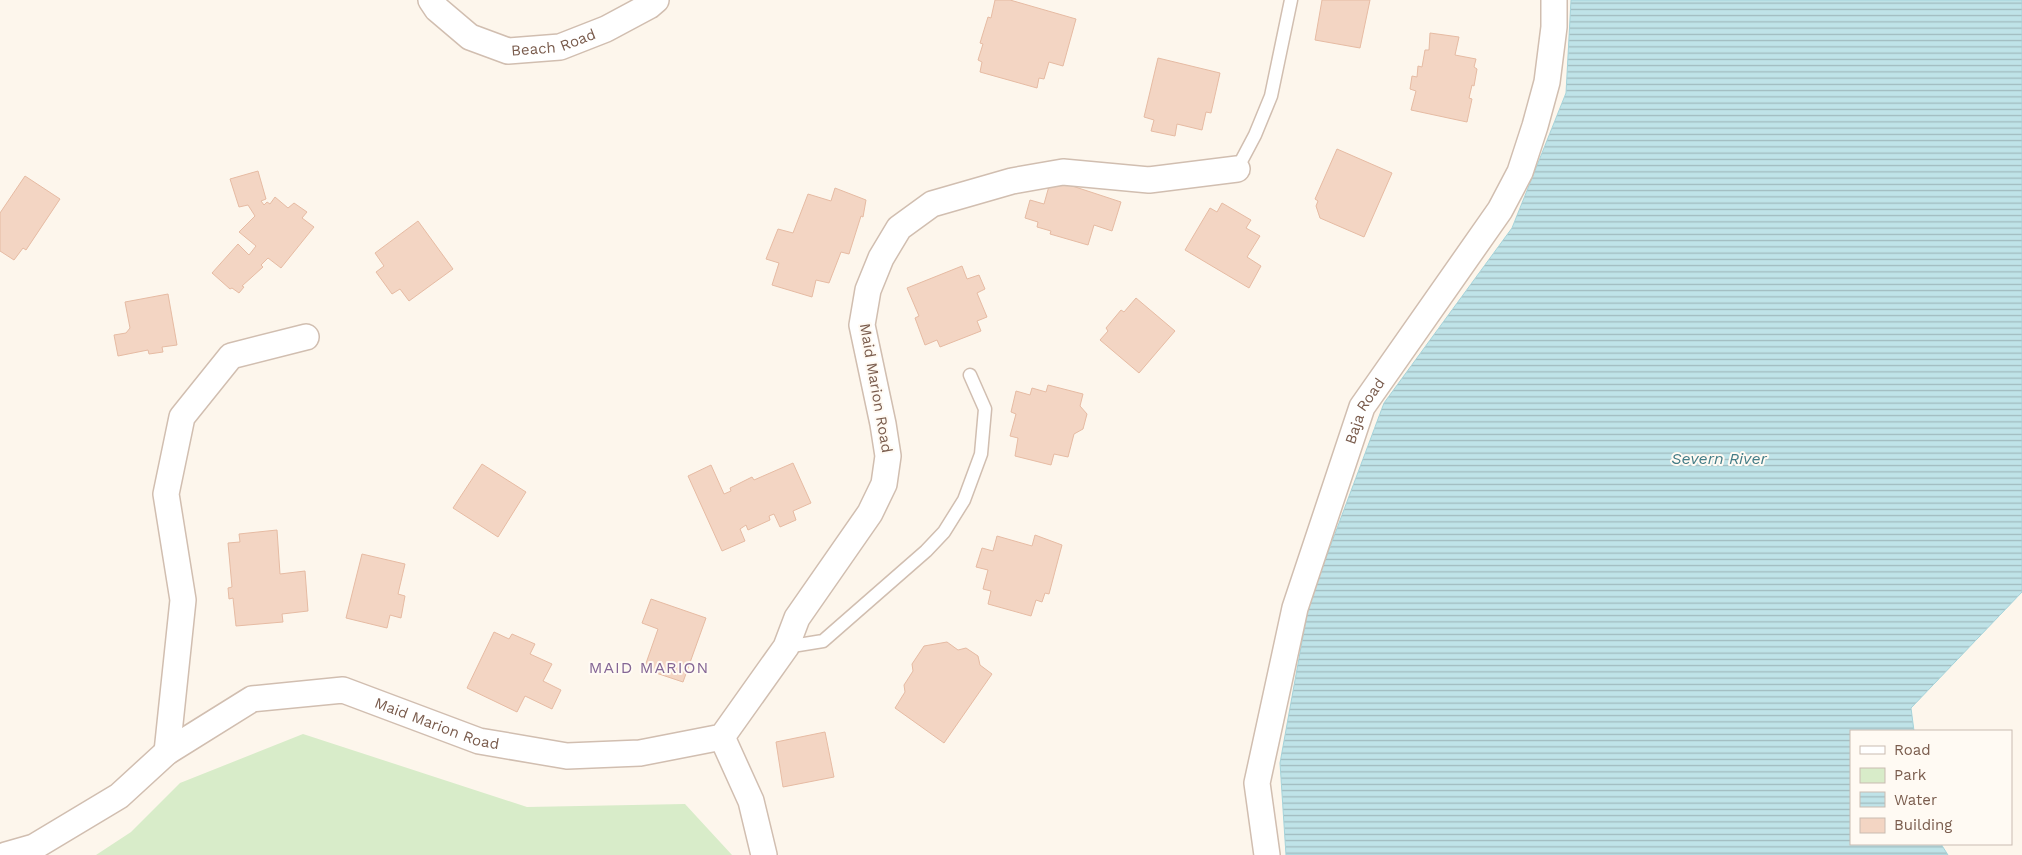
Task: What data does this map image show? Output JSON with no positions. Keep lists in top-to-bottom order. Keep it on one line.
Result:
{"streets":{"street":["Beach Road","Maid Marion Road","Baja Road"]},"districts":["MAID MARION"],"water":["Severn River"],"legend":["Road","Park","Water","Building"]}
